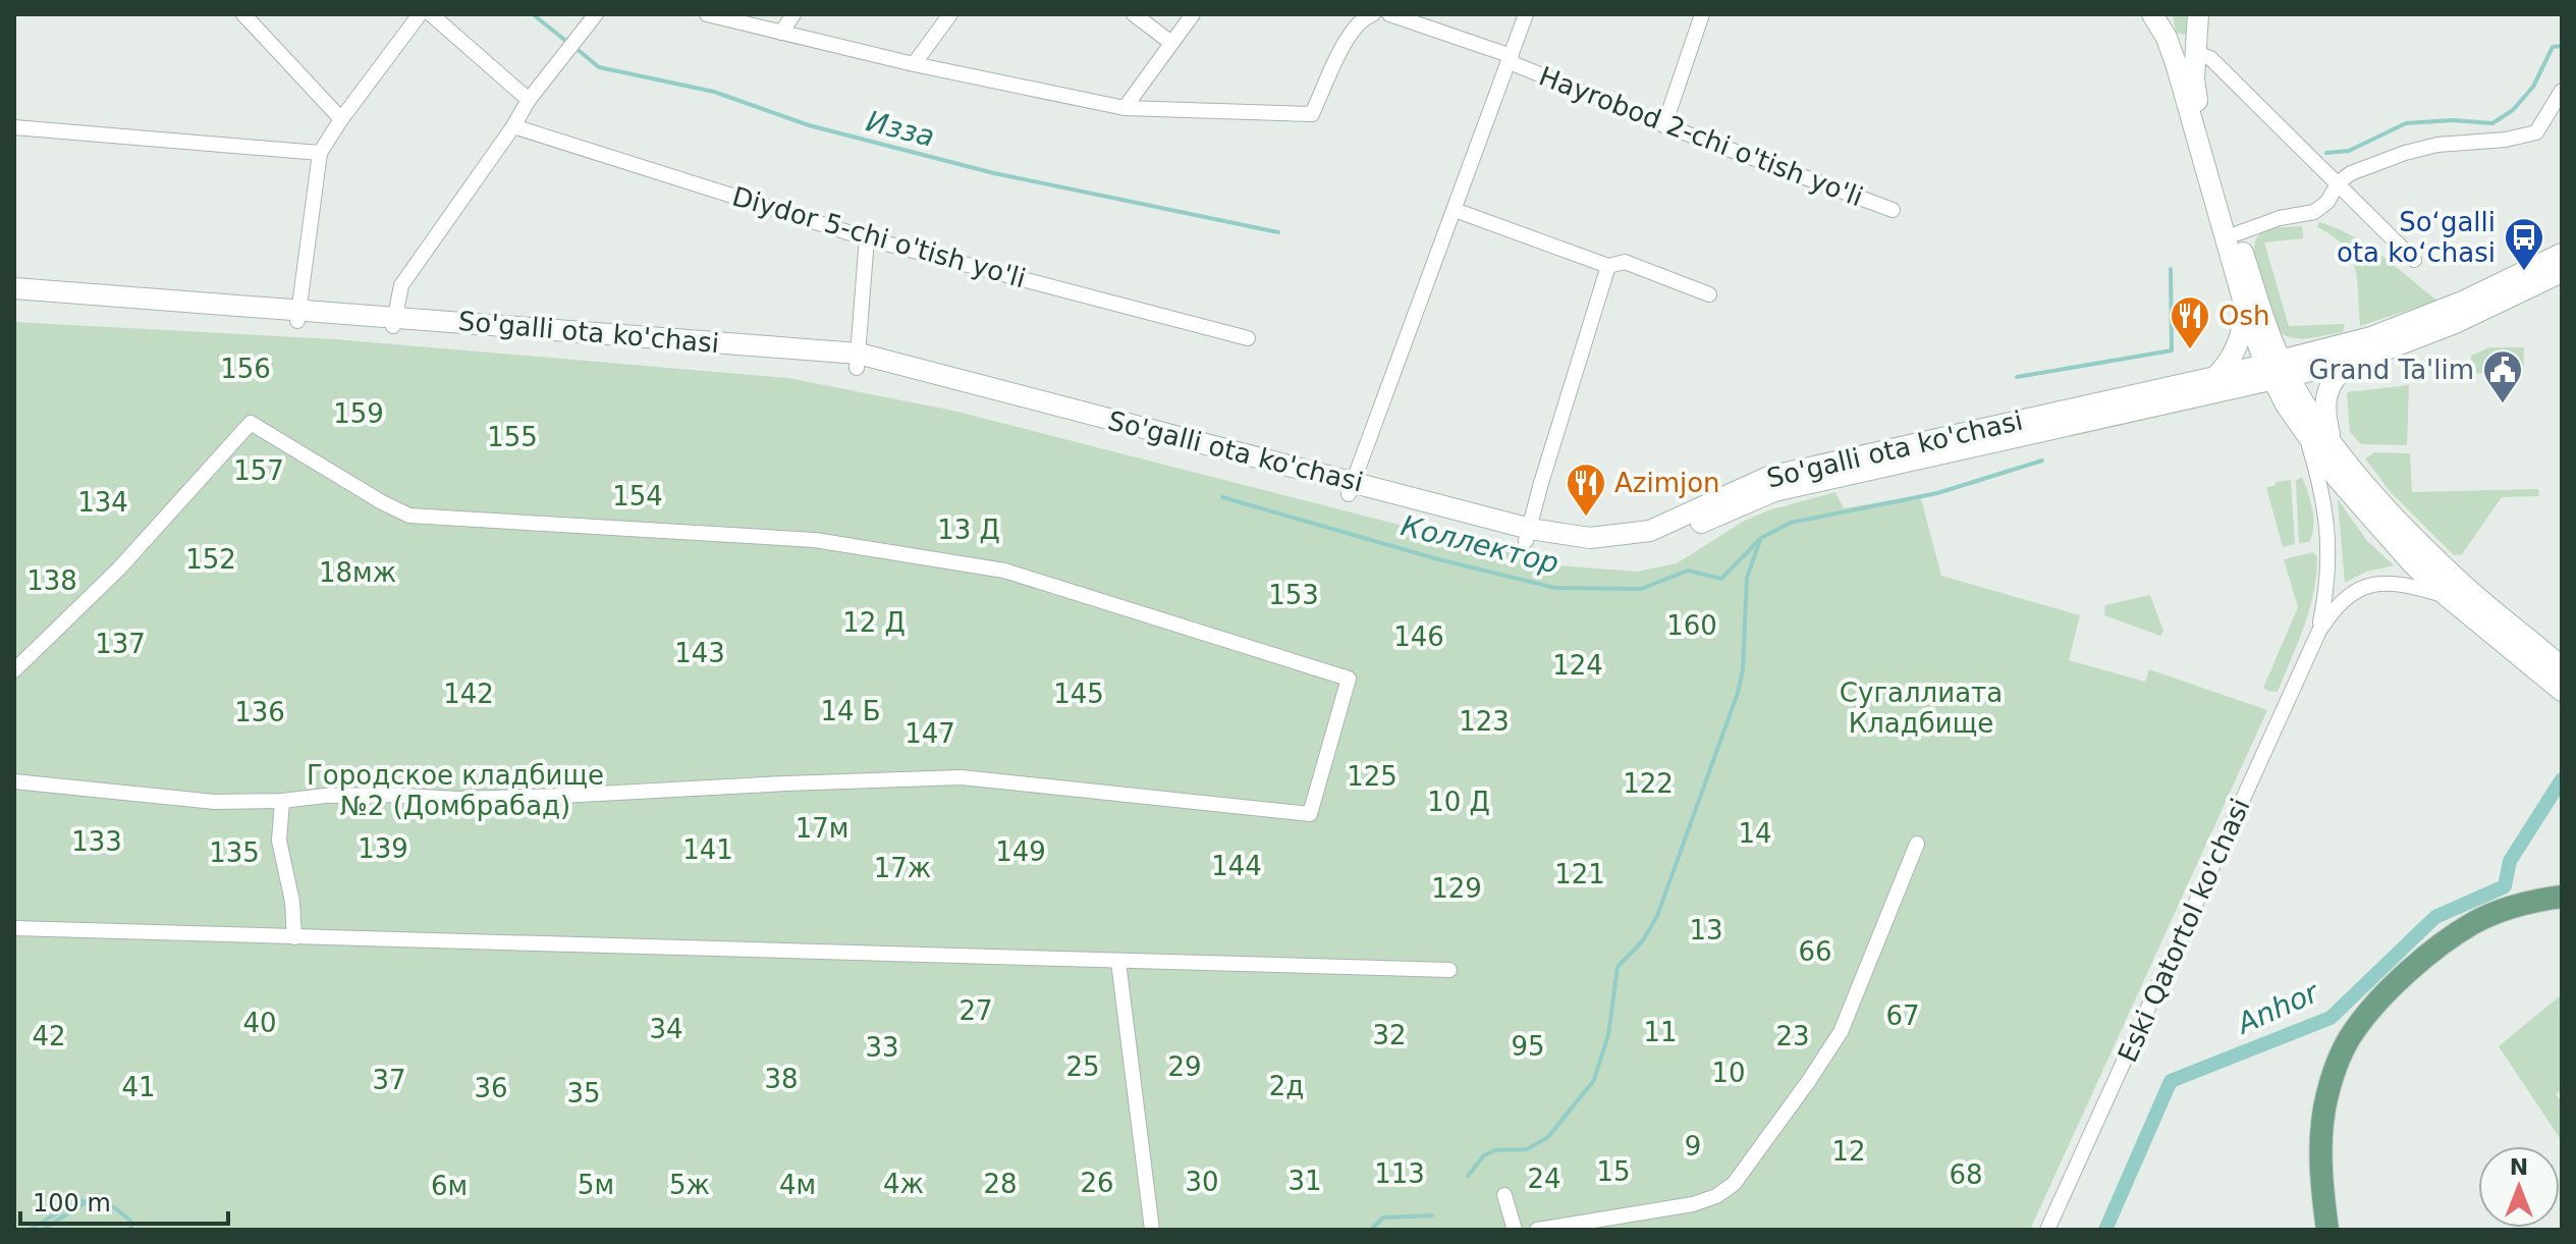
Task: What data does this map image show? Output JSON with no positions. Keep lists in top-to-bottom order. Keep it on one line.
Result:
{"streets":{"main road":["So'galli ota ko'chasi"],"street":["Hayrobod 2-chi o'tish yo'li","Diydor 5-chi o'tish yo'li","Eski Qatortol ko'chasi"]},"crossings":[["Hayrobod 2-chi o'tish yo'li","So'galli ota ko'chasi"]],"water":["Изза","Коллектор","Anhor"],"parks":["156","159","155","157","154","134","13 Д","152","18мж","138","153","12 Д","160","146","137","143","124","Сугаллиата Кладбище","142","145","14 Б","136","123","147","Городское кладбище №2 (Домбрабад)","125","122","10 Д","17м","14","133","139","141","149","135","144","17ж","121","129","13","66","27","67","40","34","11","32","42","23","95","33","25","29","10","38","37","2д","41","36","35","9","12","15","113","68","24","31","30","26","4ж","28","5м","5ж","4м","6м"],"places":{"bus stop":["Soʻgalli ota koʻchasi"],"restaurant":["Osh","Azimjon"],"public building":["Grand Ta'lim"]},"scale_bar":"100 m","north":"top"}
